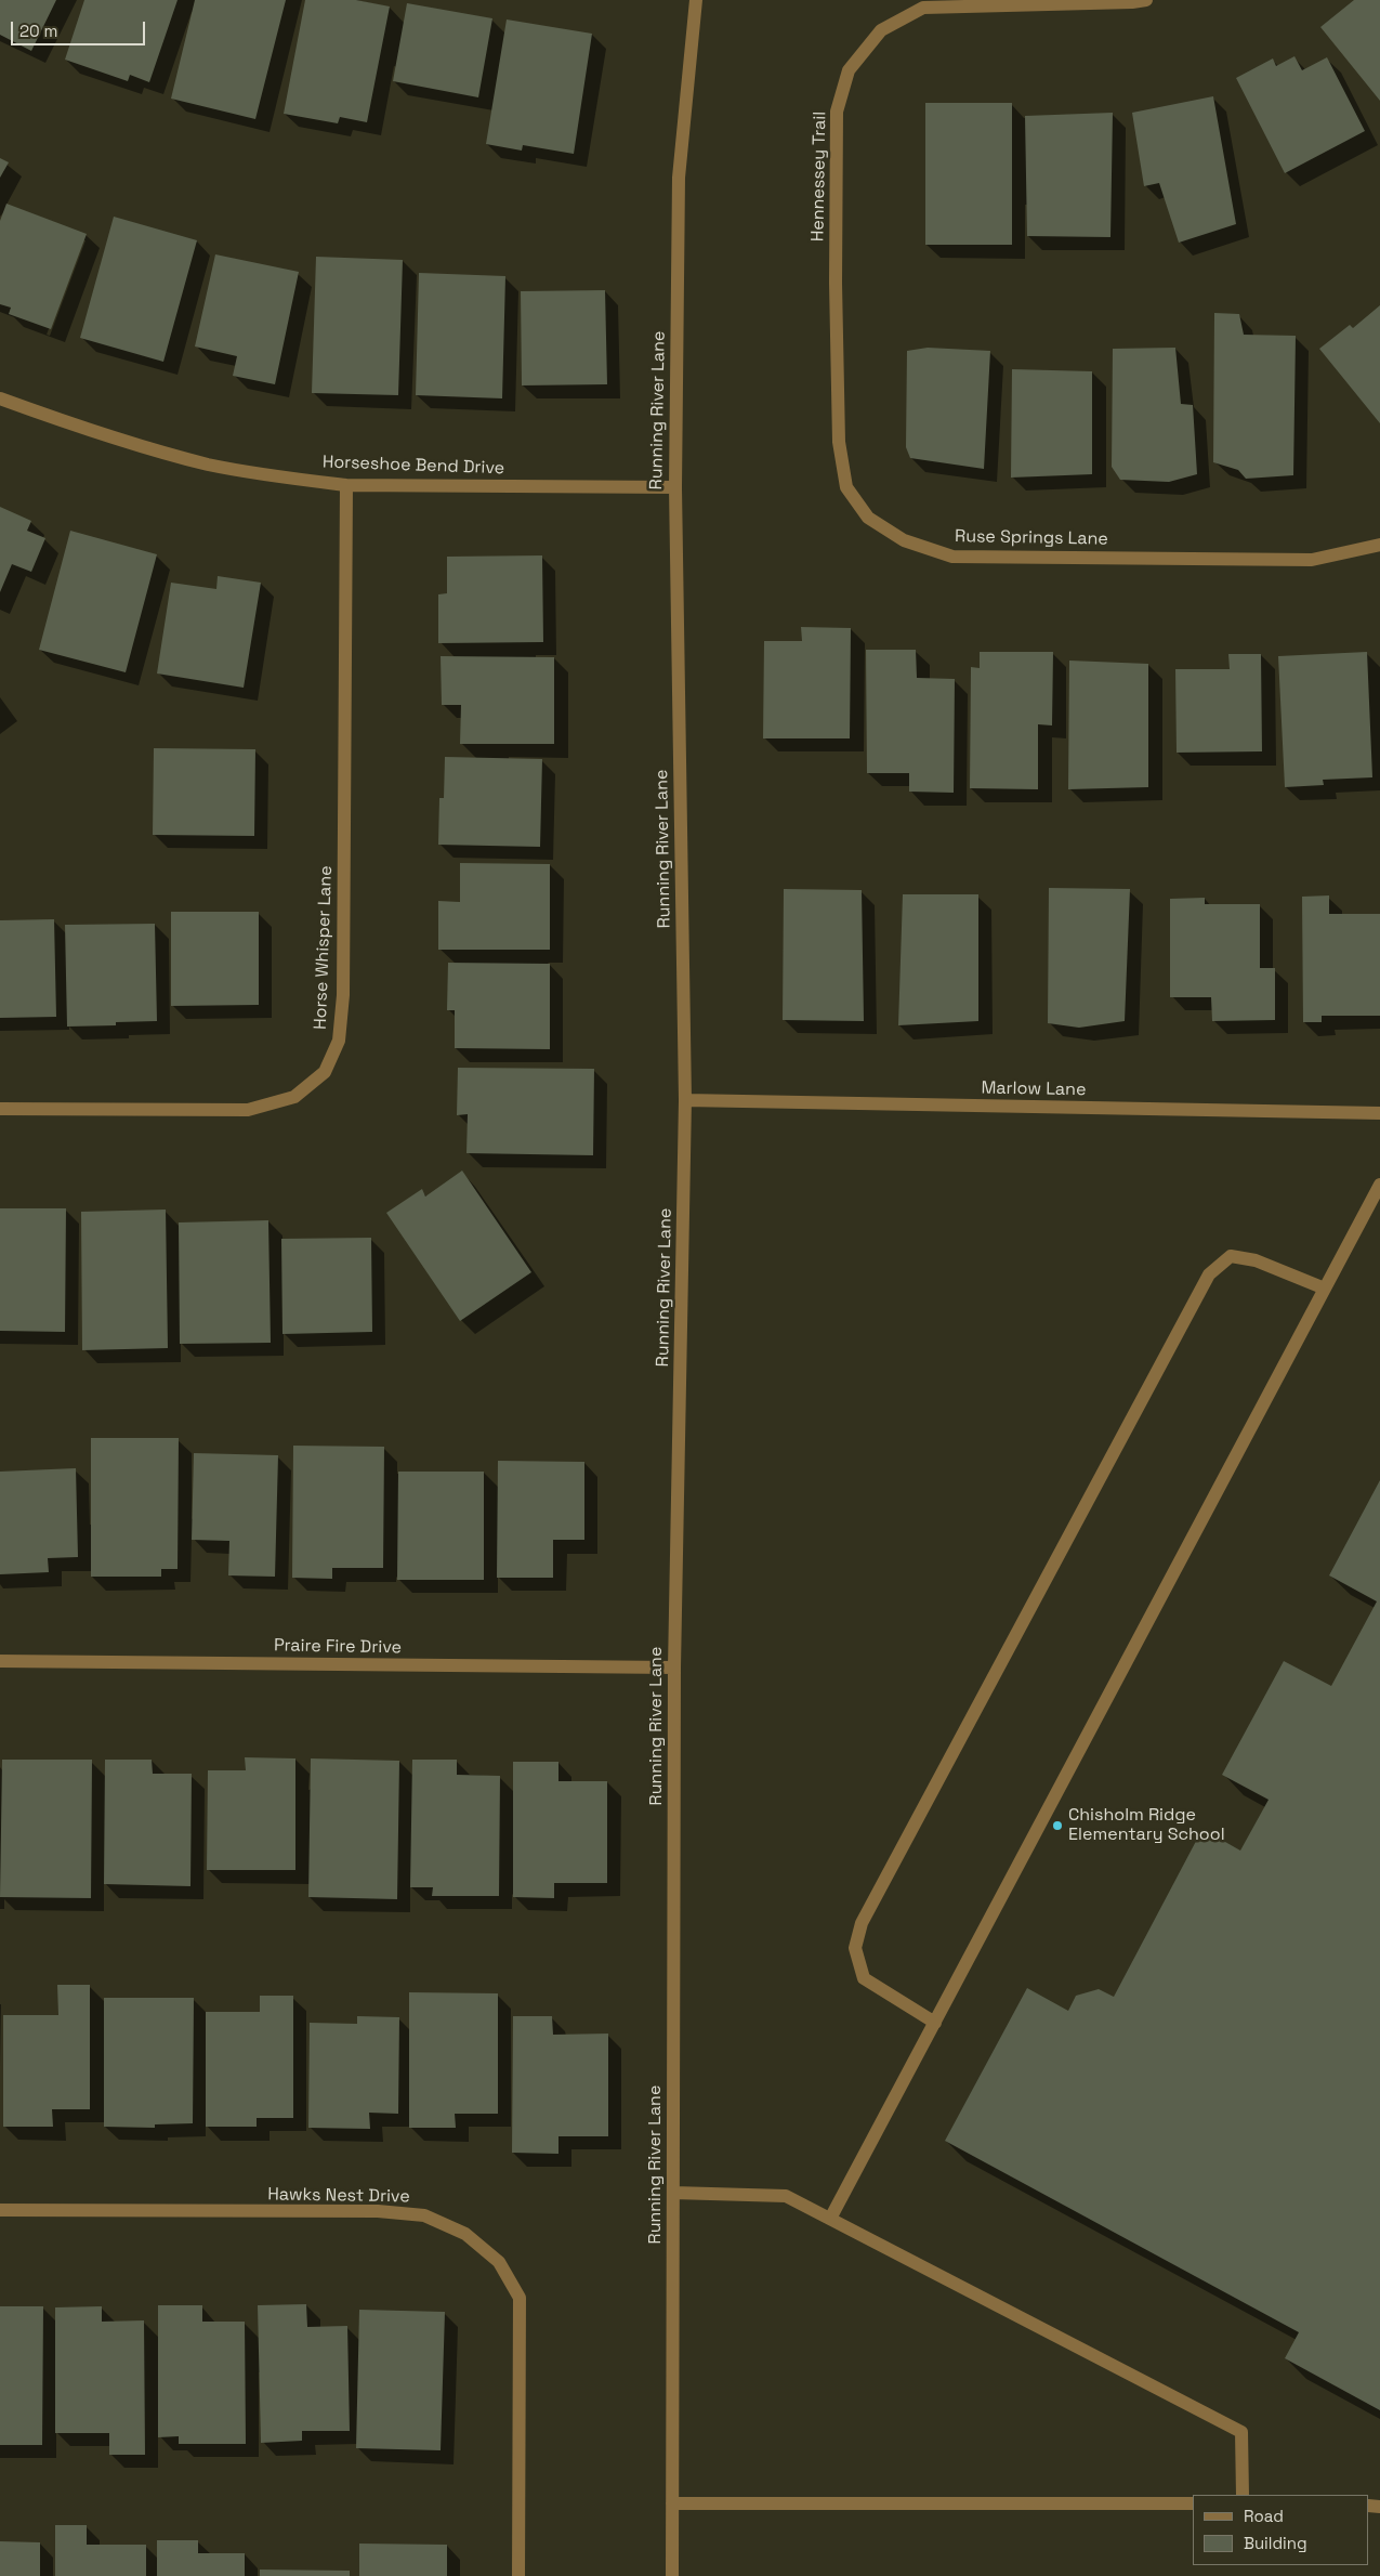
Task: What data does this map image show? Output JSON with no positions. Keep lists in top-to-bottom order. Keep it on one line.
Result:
{"streets":{"street":["Hennessey Trail","Running River Lane","Horseshoe Bend Drive","Ruse Springs Lane","Horse Whisper Lane","Marlow Lane","Praire Fire Drive","Hawks Nest Drive"]},"crossings":[["Hennessey Trail","Ruse Springs Lane"],["Running River Lane","Horseshoe Bend Drive"],["Running River Lane","Marlow Lane"],["Running River Lane","Praire Fire Drive"],["Horseshoe Bend Drive","Horse Whisper Lane"]],"places":["Chisholm Ridge Elementary School"],"legend":["Road","Building"],"scale_bar":"20 m"}
